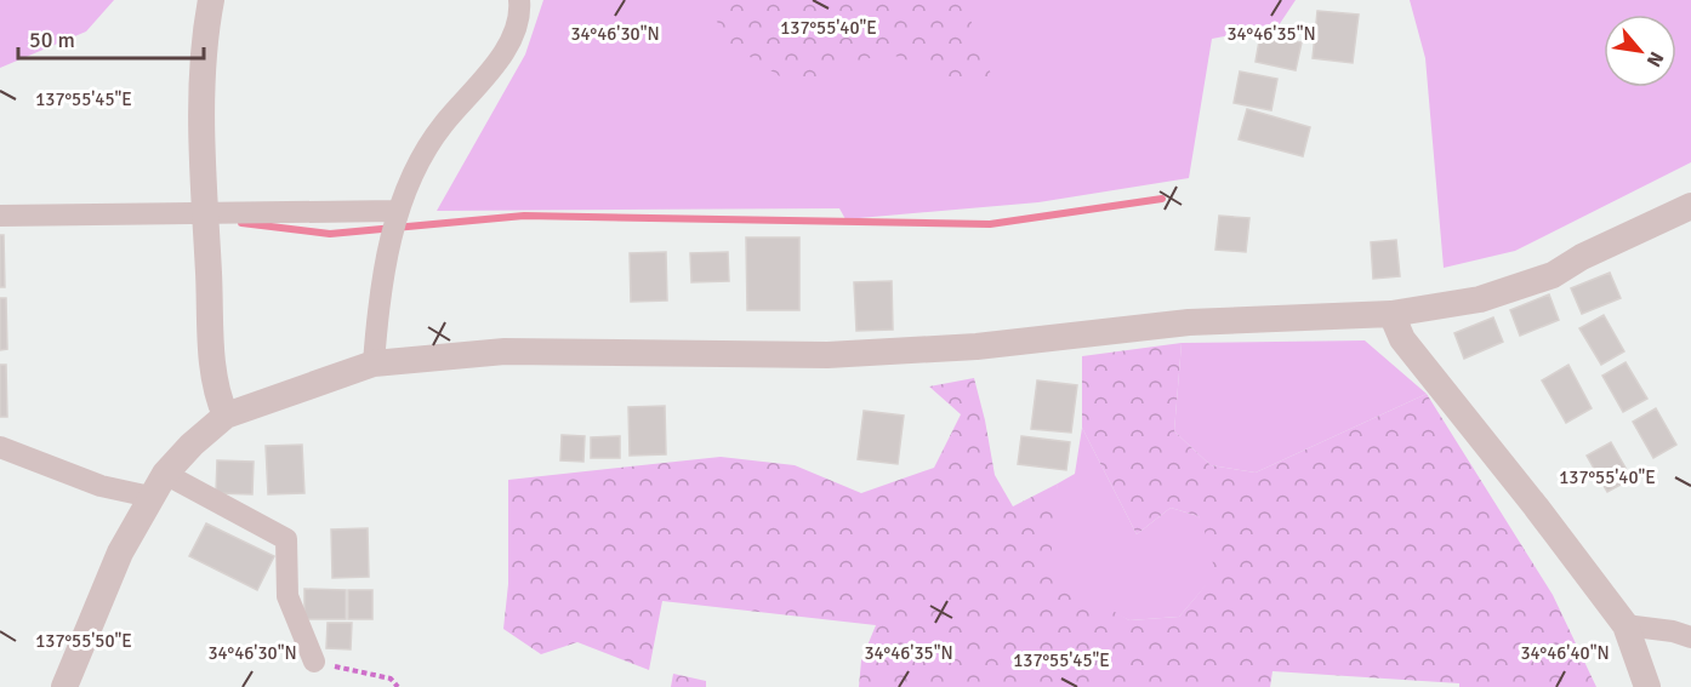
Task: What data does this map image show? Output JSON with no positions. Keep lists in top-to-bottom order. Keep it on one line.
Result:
{"scale_bar":"50 m","north":"bottom right","coordinates":["137°55'40\"E","34°46'30\"N","34°46'35\"N","137°55'45\"E","137°55'50\"E","34°46'40\"N"]}
